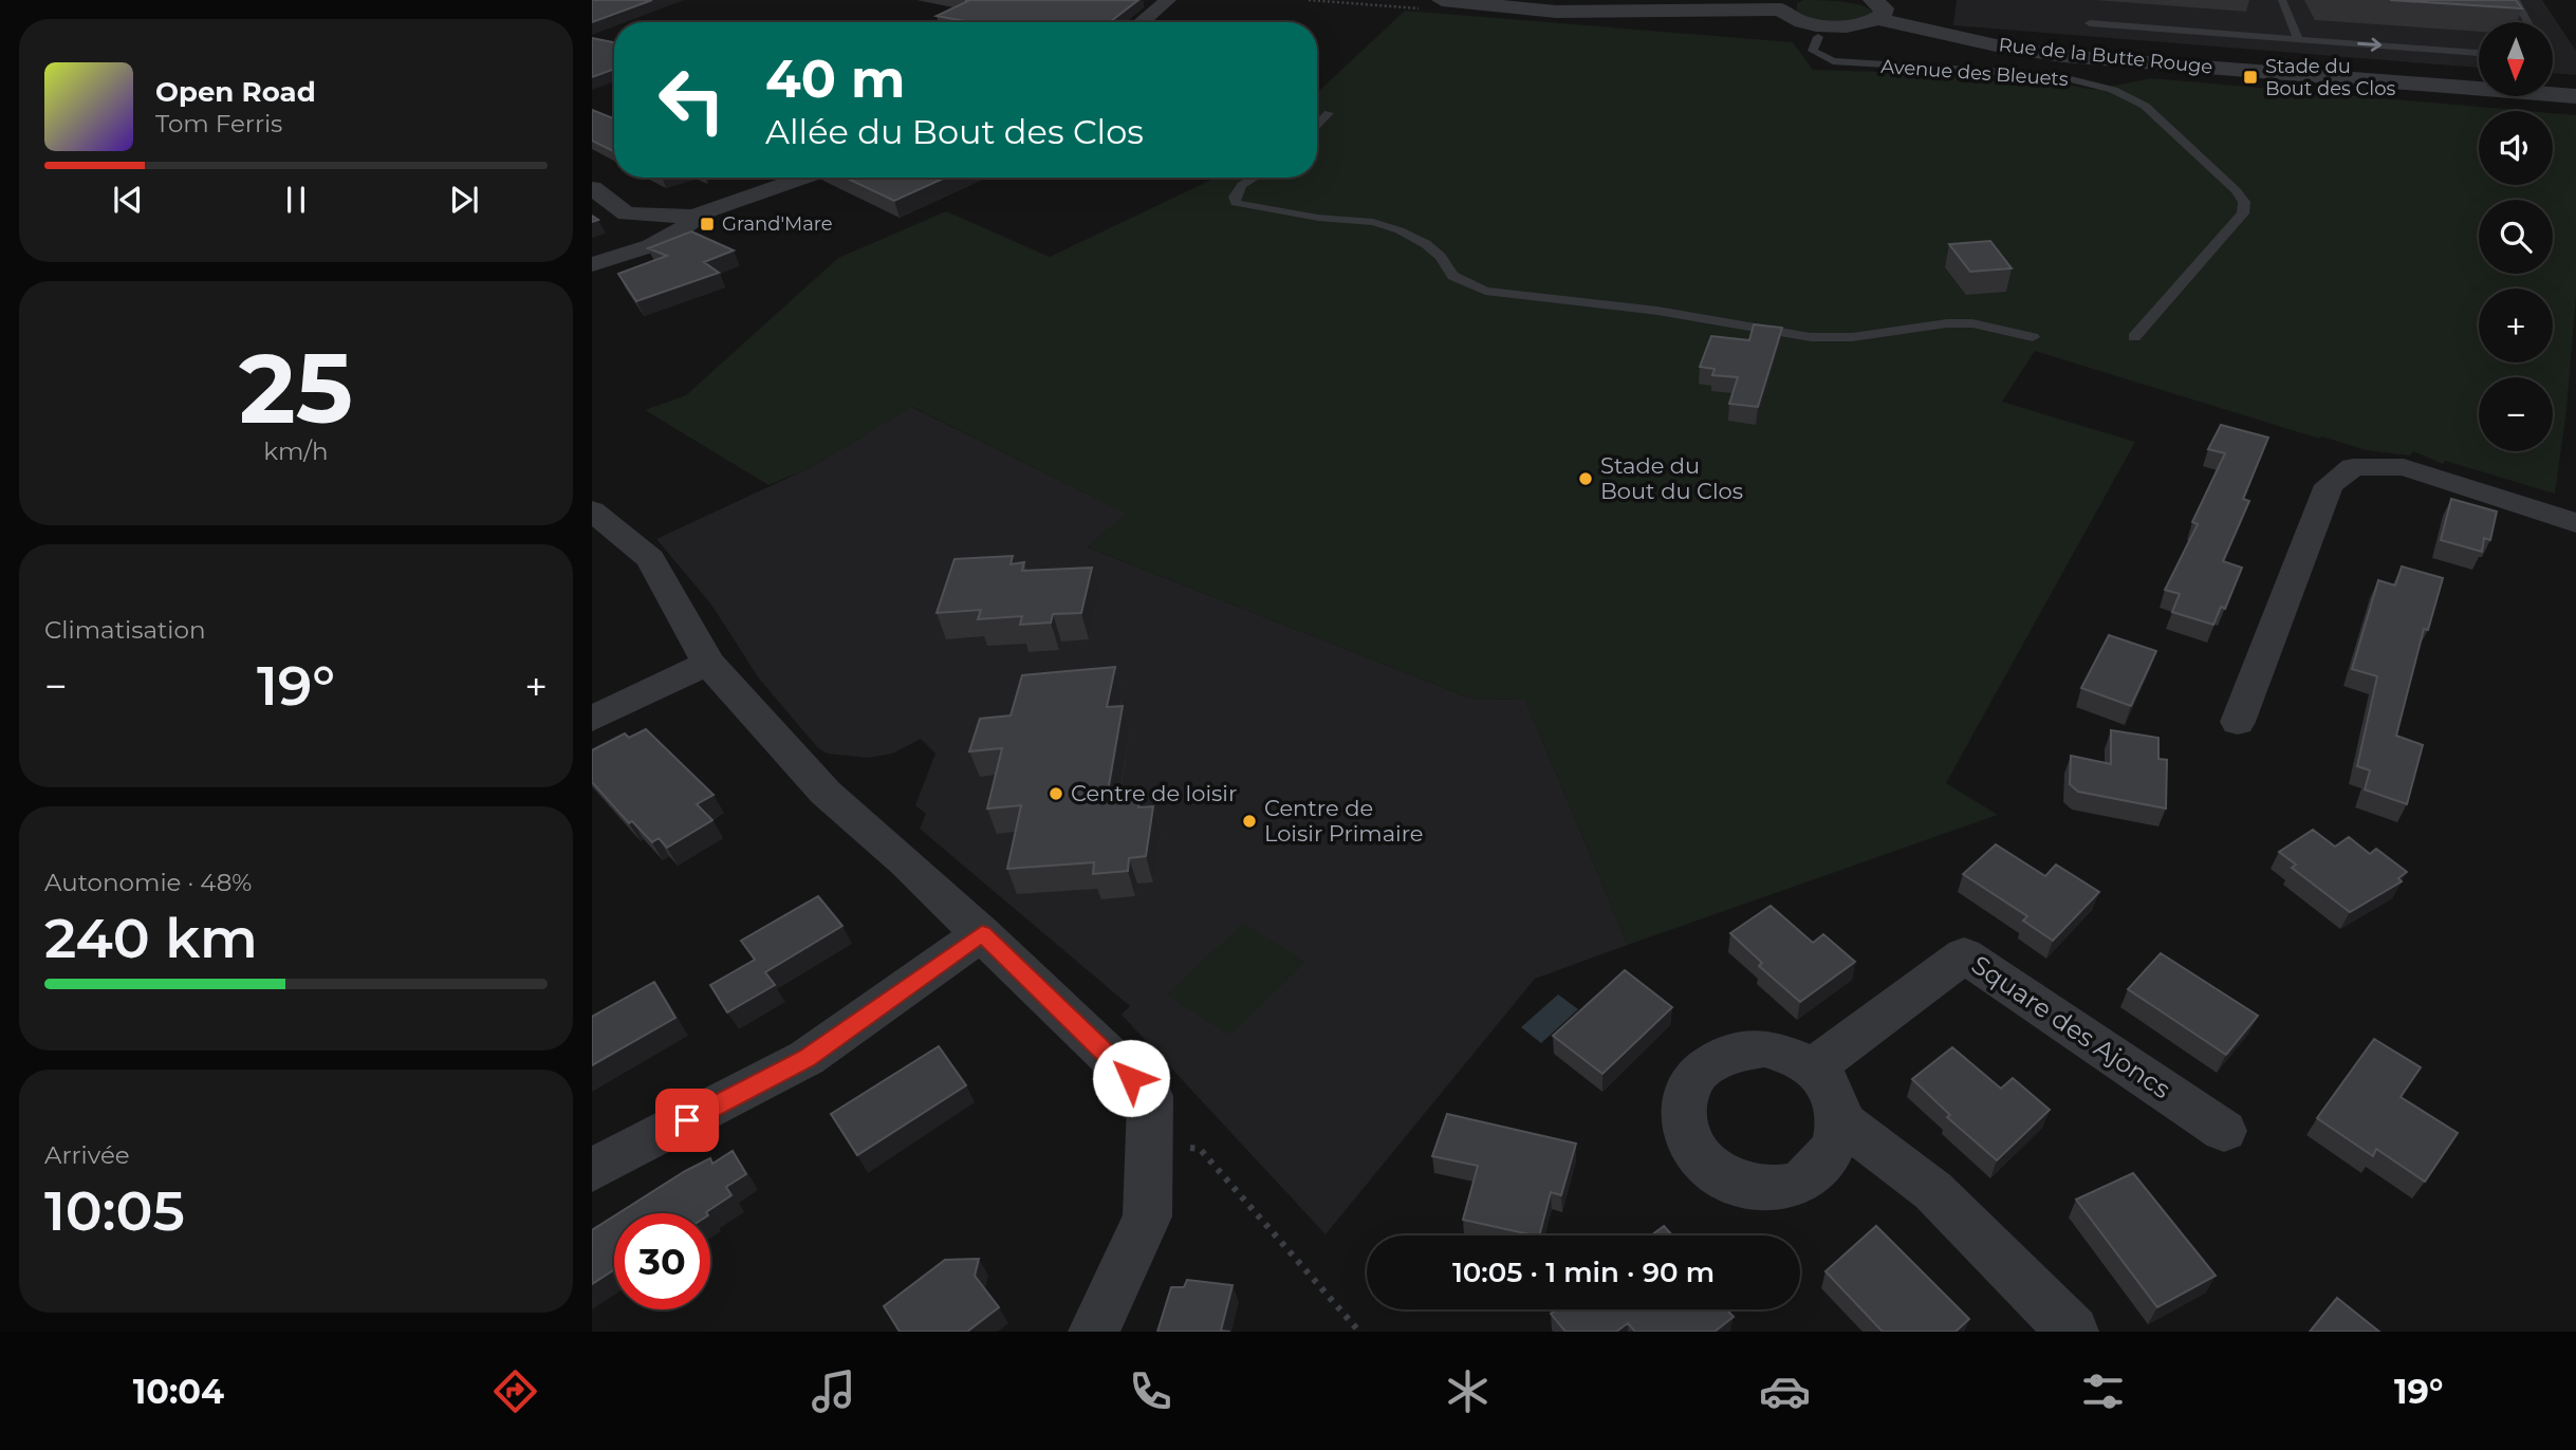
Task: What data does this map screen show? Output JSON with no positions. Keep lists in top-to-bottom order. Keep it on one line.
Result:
{"streets":{"street":["Rue de la Butte Rouge","Square des Ajoncs"],"lane":["Avenue des Bleuets"]},"places":{"transit":["Stade du Bout des Clos","Grand'Mare"],"other":["Stade du Bout du Clos","Centre de loisir","Centre de Loisir Primaire"]},"north":"bottom","page":{"map_buttons":["+","−"],"turn":["40 m","Allée du Bout des Clos"],"song":["Open Road","Tom Ferris"],"tile":[["25","km/h"],"Climatisation",["Autonomie · 48%","240 km"],["Arrivée","10:05"]],"heat":["−","19°","+"],"limit":"30","trip":"10:05 · 1 min · 90 m","tabs":["10:04","19°"]}}
